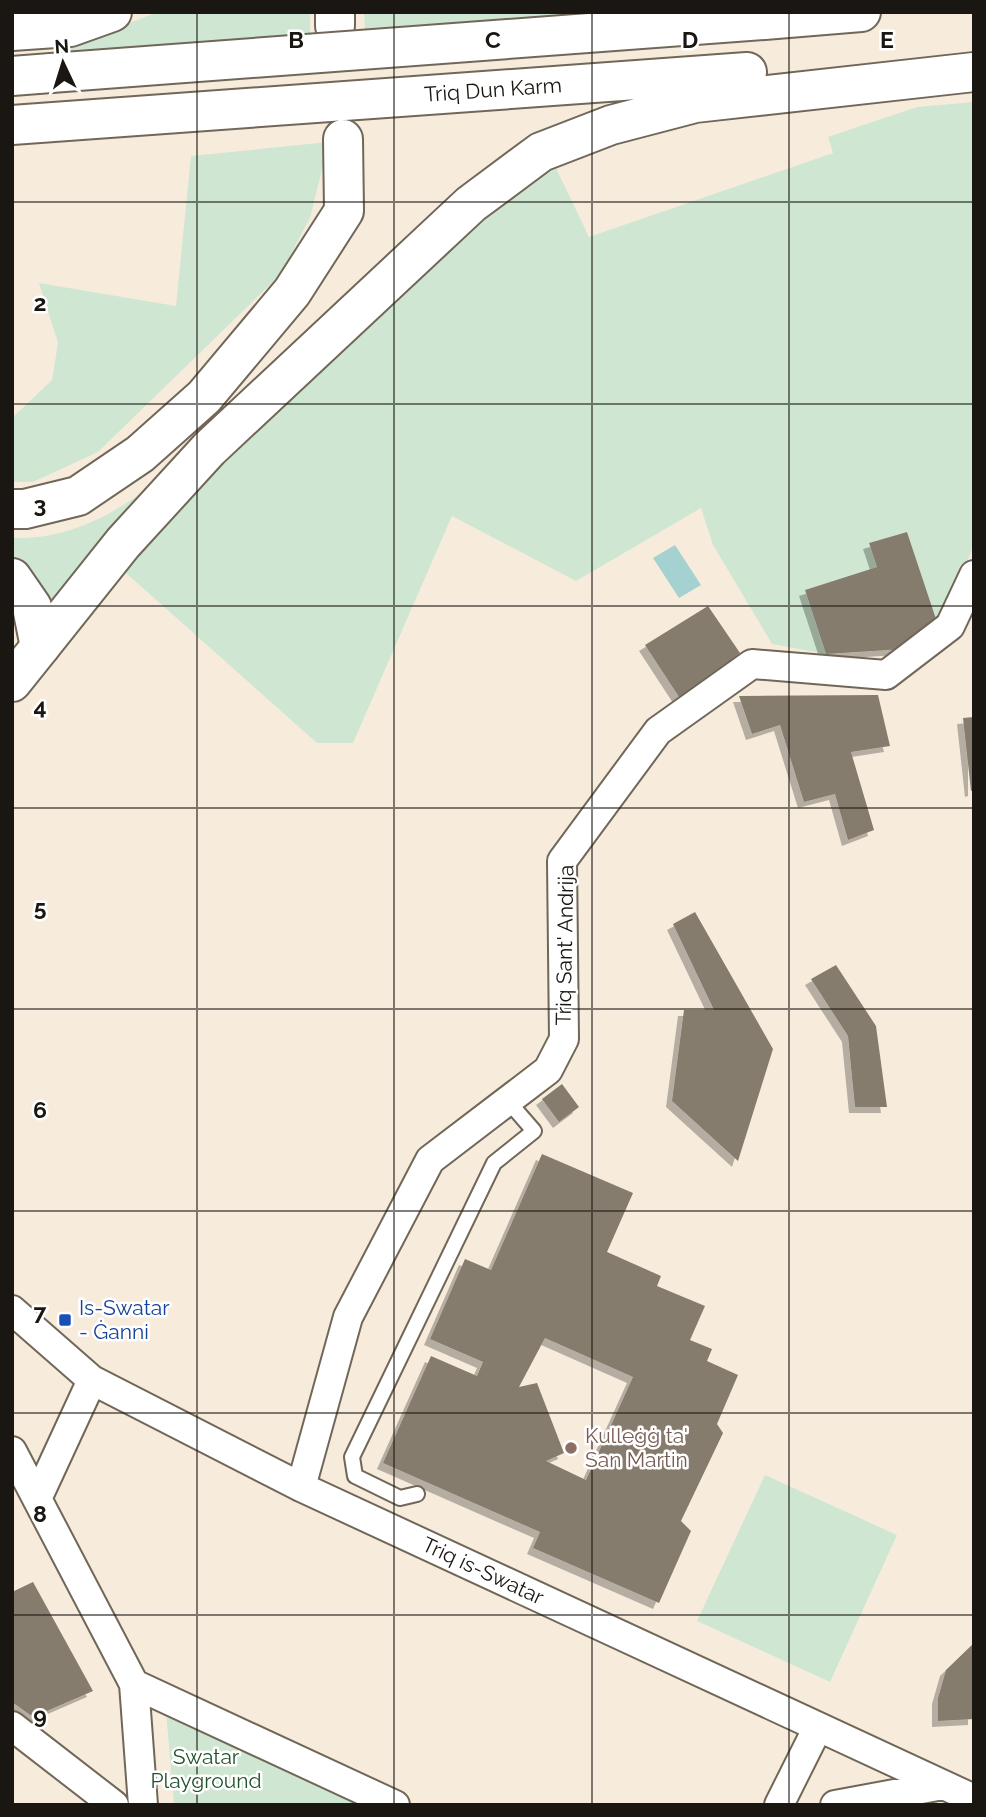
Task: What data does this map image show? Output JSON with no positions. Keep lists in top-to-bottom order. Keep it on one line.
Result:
{"streets":{"main road":["Triq Dun Karm"],"street":["Triq Sant' Andrija","Triq is-Swatar"]},"crossings":[["Triq Sant' Andrija","Triq is-Swatar"]],"parks":["Swatar Playground"],"places":{"transit":["Is-Swatar - Ġanni"],"other":["Kulleġġ ta' San Martin"]},"north":"top","grid":{"columns":["B","C","D","E"],"rows":["2","3","4","5","6","7","8","9"]}}
